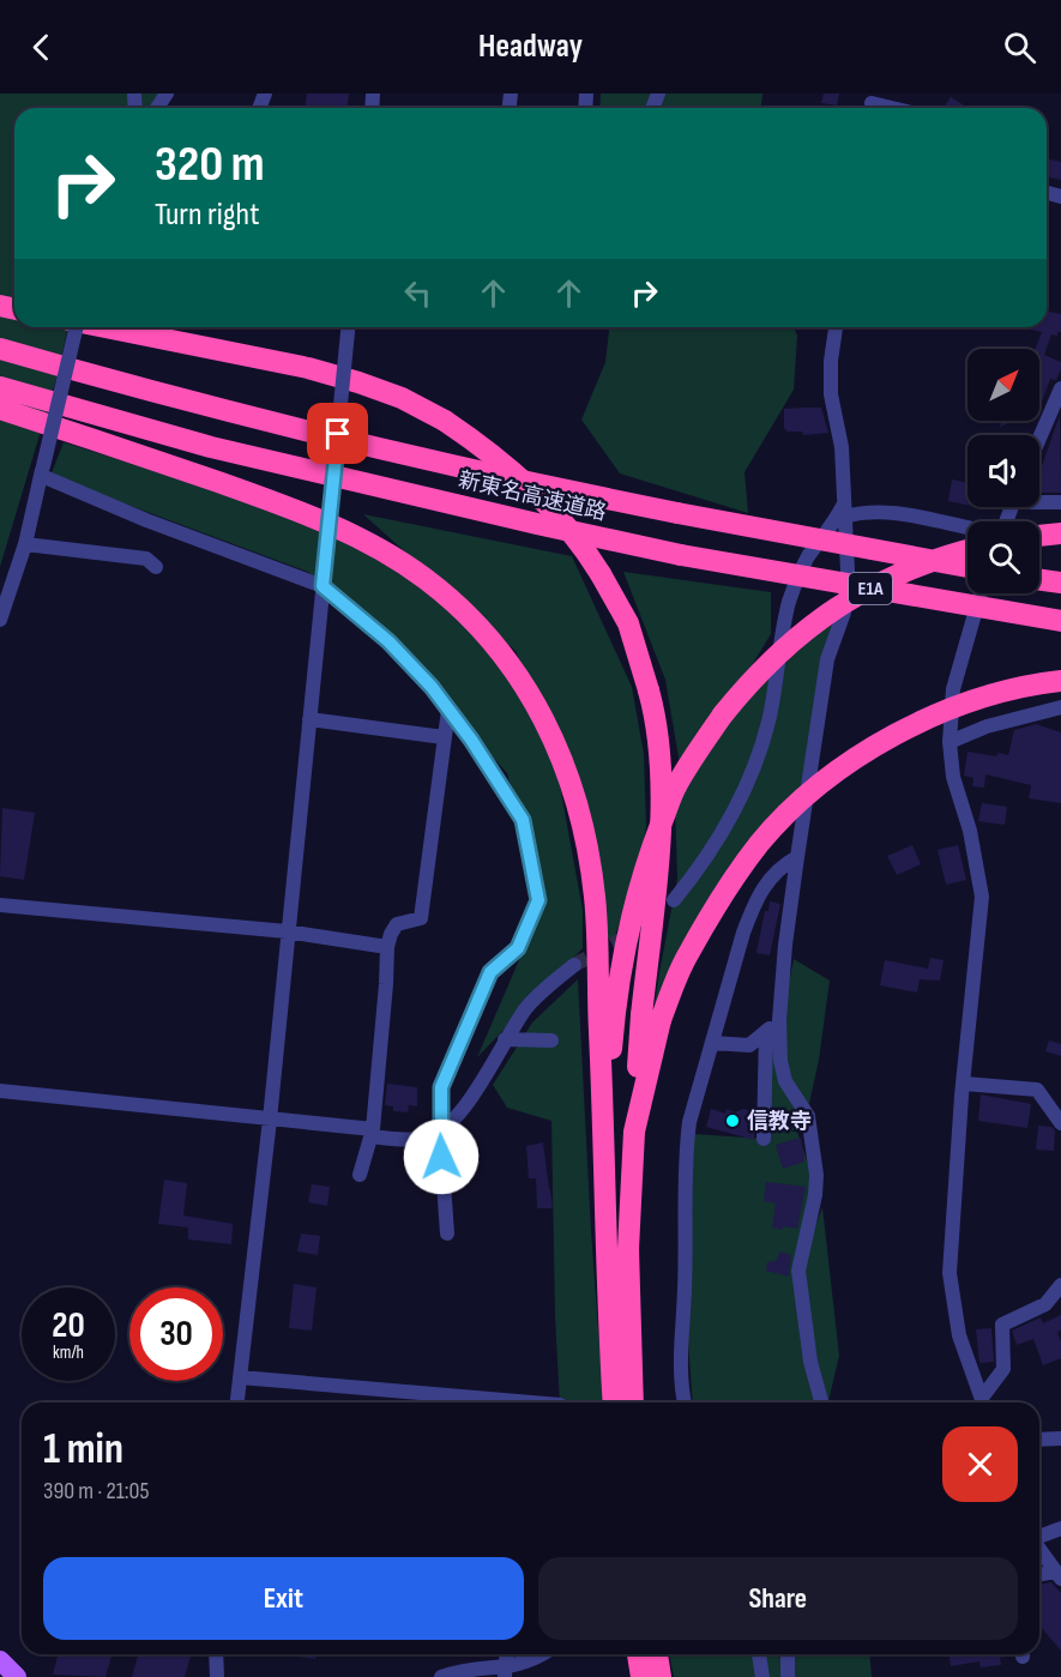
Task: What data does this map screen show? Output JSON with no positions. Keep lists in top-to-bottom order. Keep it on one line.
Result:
{"streets":{"highway":["新東名高速道路","E1A"]},"places":["信教寺"],"north":"top right","page":{"header":"Headway","turn":["320 m","Turn right"],"speed":"20 km/h","limit":"30","heading":["1 min","390 m · 21:05"],"buttons":["Exit","Share"]}}
